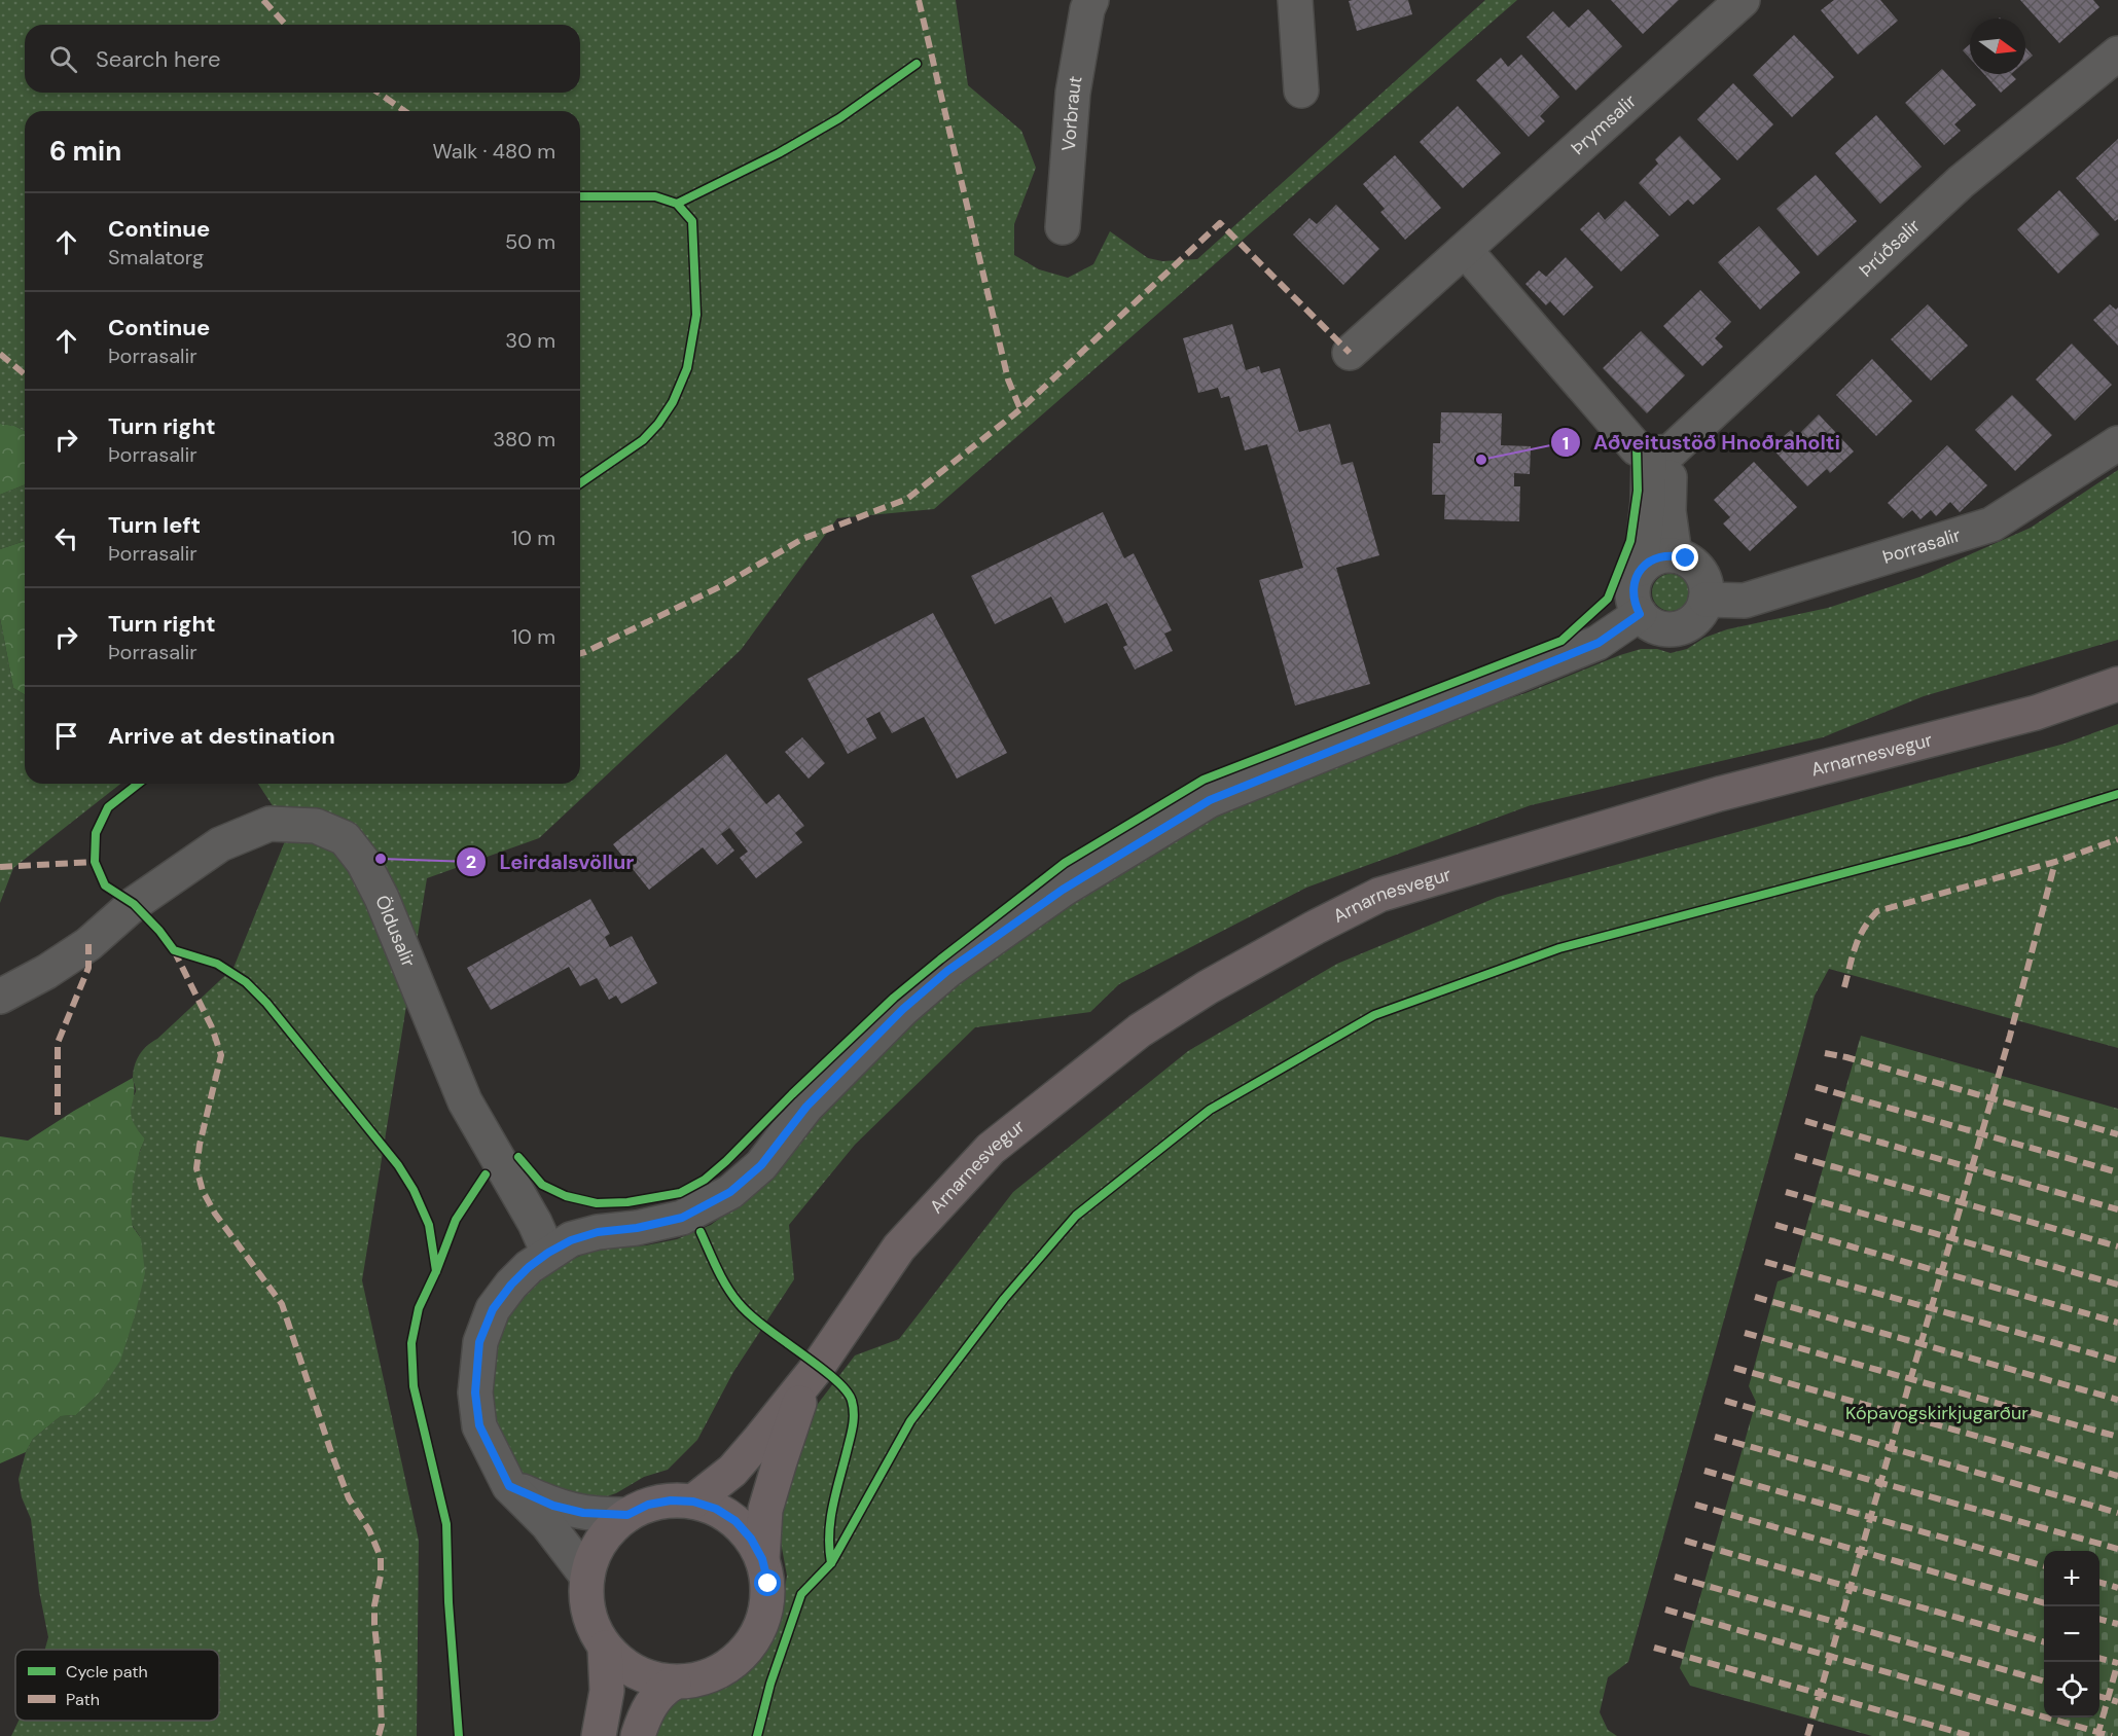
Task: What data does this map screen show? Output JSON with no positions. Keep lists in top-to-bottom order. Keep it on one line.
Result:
{"streets":{"main road":["Arnarnesvegur"],"street":["Vorbraut","Þrymsalir","Þrúðsalir","Þorrasalir","Öldusalir"]},"parks":["Kópavogskirkjugarður"],"places":["Aðveitustöð Hnoðraholti","Leirdalsvöllur"],"legend":["Cycle path","Path"],"north":"right","page":{"search":"Search here","heading":["6 min","Walk · 480 m"],"list":[["Continue","Smalatorg","50 m"],["Continue","Þorrasalir","30 m"],["Turn right","Þorrasalir","380 m"],["Turn left","Þorrasalir","10 m"],["Turn right","Þorrasalir","10 m"],"Arrive at destination"],"map_buttons":["+","−"]}}
